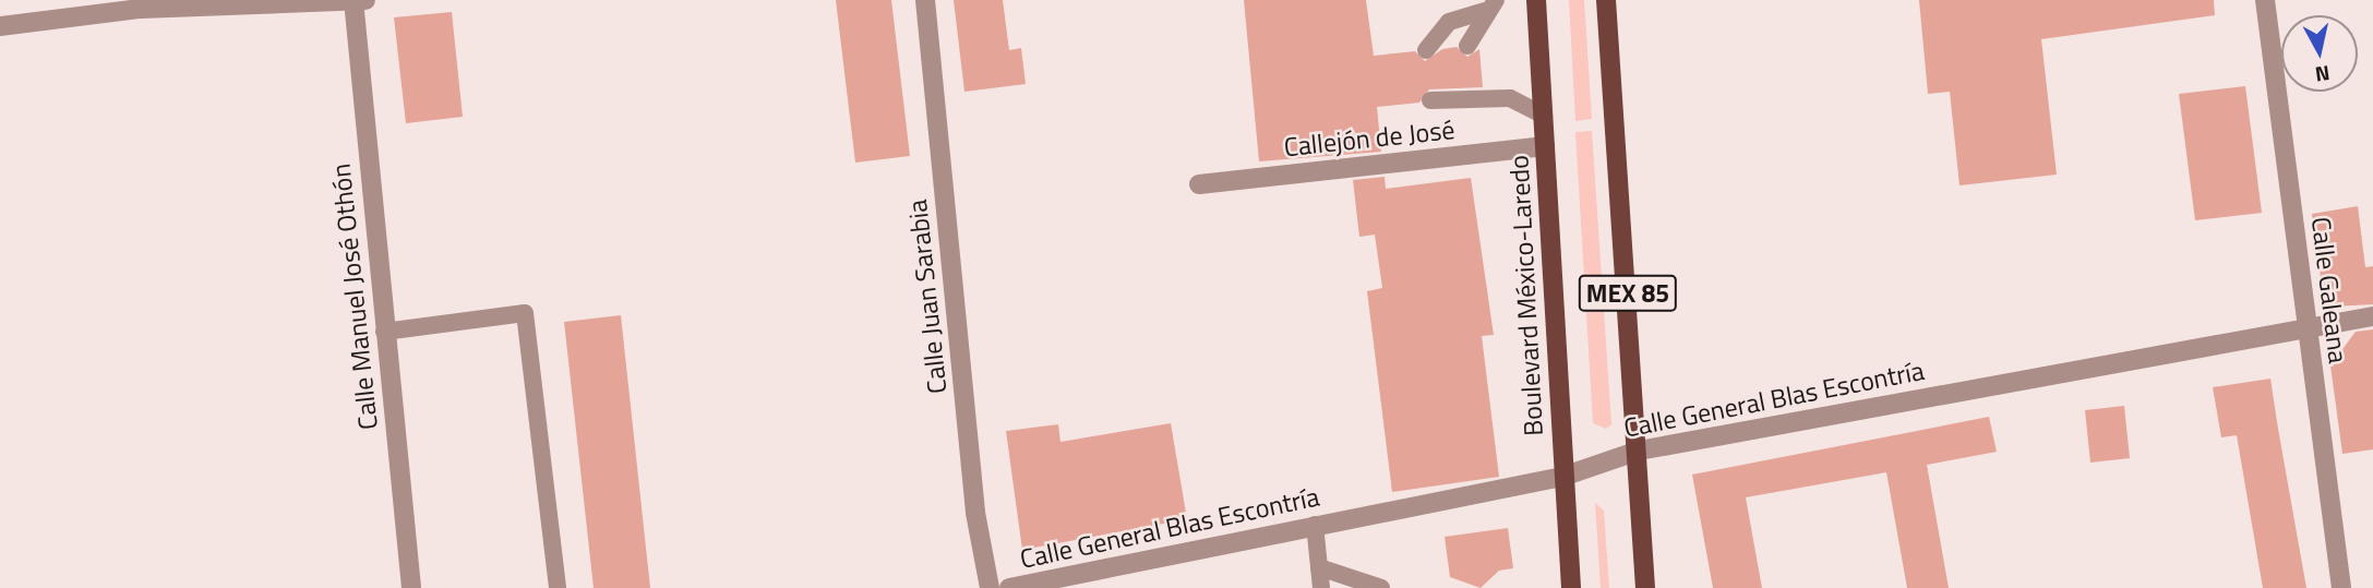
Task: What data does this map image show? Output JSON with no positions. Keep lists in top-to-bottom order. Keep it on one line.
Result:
{"streets":{"main road":["MEX 85","Boulevard México-Laredo"],"street":["Callejón de José","Calle Galeana","Calle Manuel José Othón","Calle Juan Sarabia","Calle General Blas Escontría"]},"crossings":[["Callejón de José","Boulevard México-Laredo"],["Calle Galeana","Calle General Blas Escontría"],["MEX 85","Calle General Blas Escontría"],["Boulevard México-Laredo","Calle General Blas Escontría"]],"north":"bottom"}
